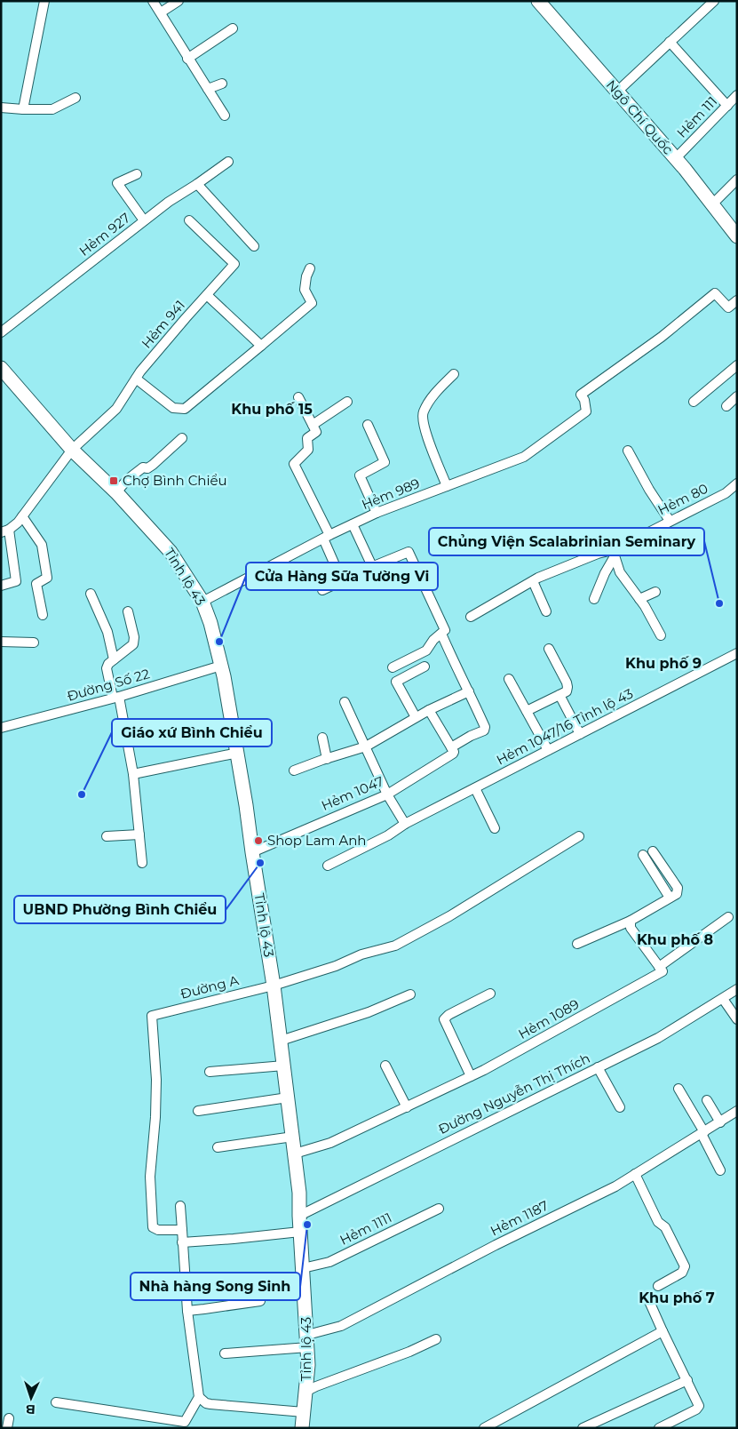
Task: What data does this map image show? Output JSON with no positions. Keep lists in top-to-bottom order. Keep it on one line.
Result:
{"streets":{"main road":["Ngô Chí Quốc","Tỉnh lộ 43"],"street":["Hẻm 111","Hẻm 927","Hẻm 941","Hẻm 989","Hẻm 80","Đường Số 22","Hẻm 1047/16 Tỉnh lộ 43","Hẻm 1047","Đường A","Hẻm 1089","Đường Nguyễn Thị Thích","Hẻm 1187","Hẻm 1111"]},"crossings":[["Ngô Chí Quốc","Hẻm 111"],["Hẻm 941","Tỉnh lộ 43"],["Hẻm 989","Tỉnh lộ 43"],["Tỉnh lộ 43","Đường Số 22"],["Tỉnh lộ 43","Hẻm 1047"],["Tỉnh lộ 43","Đường A"],["Tỉnh lộ 43","Hẻm 1089"],["Tỉnh lộ 43","Đường Nguyễn Thị Thích"],["Tỉnh lộ 43","Hẻm 1187"],["Tỉnh lộ 43","Hẻm 1111"]],"districts":["Khu phố 15","Khu phố 9","Khu phố 8","Khu phố 7"],"places":{"transit":["Chợ Bình Chiểu"],"other":["Chủng Viện Scalabrinian Seminary","Cửa Hàng Sữa Tường Vi","Giáo xứ Bình Chiểu","Shop Lam Anh","UBND Phường Bình Chiểu","Nhà hàng Song Sinh"]},"north":"bottom"}
